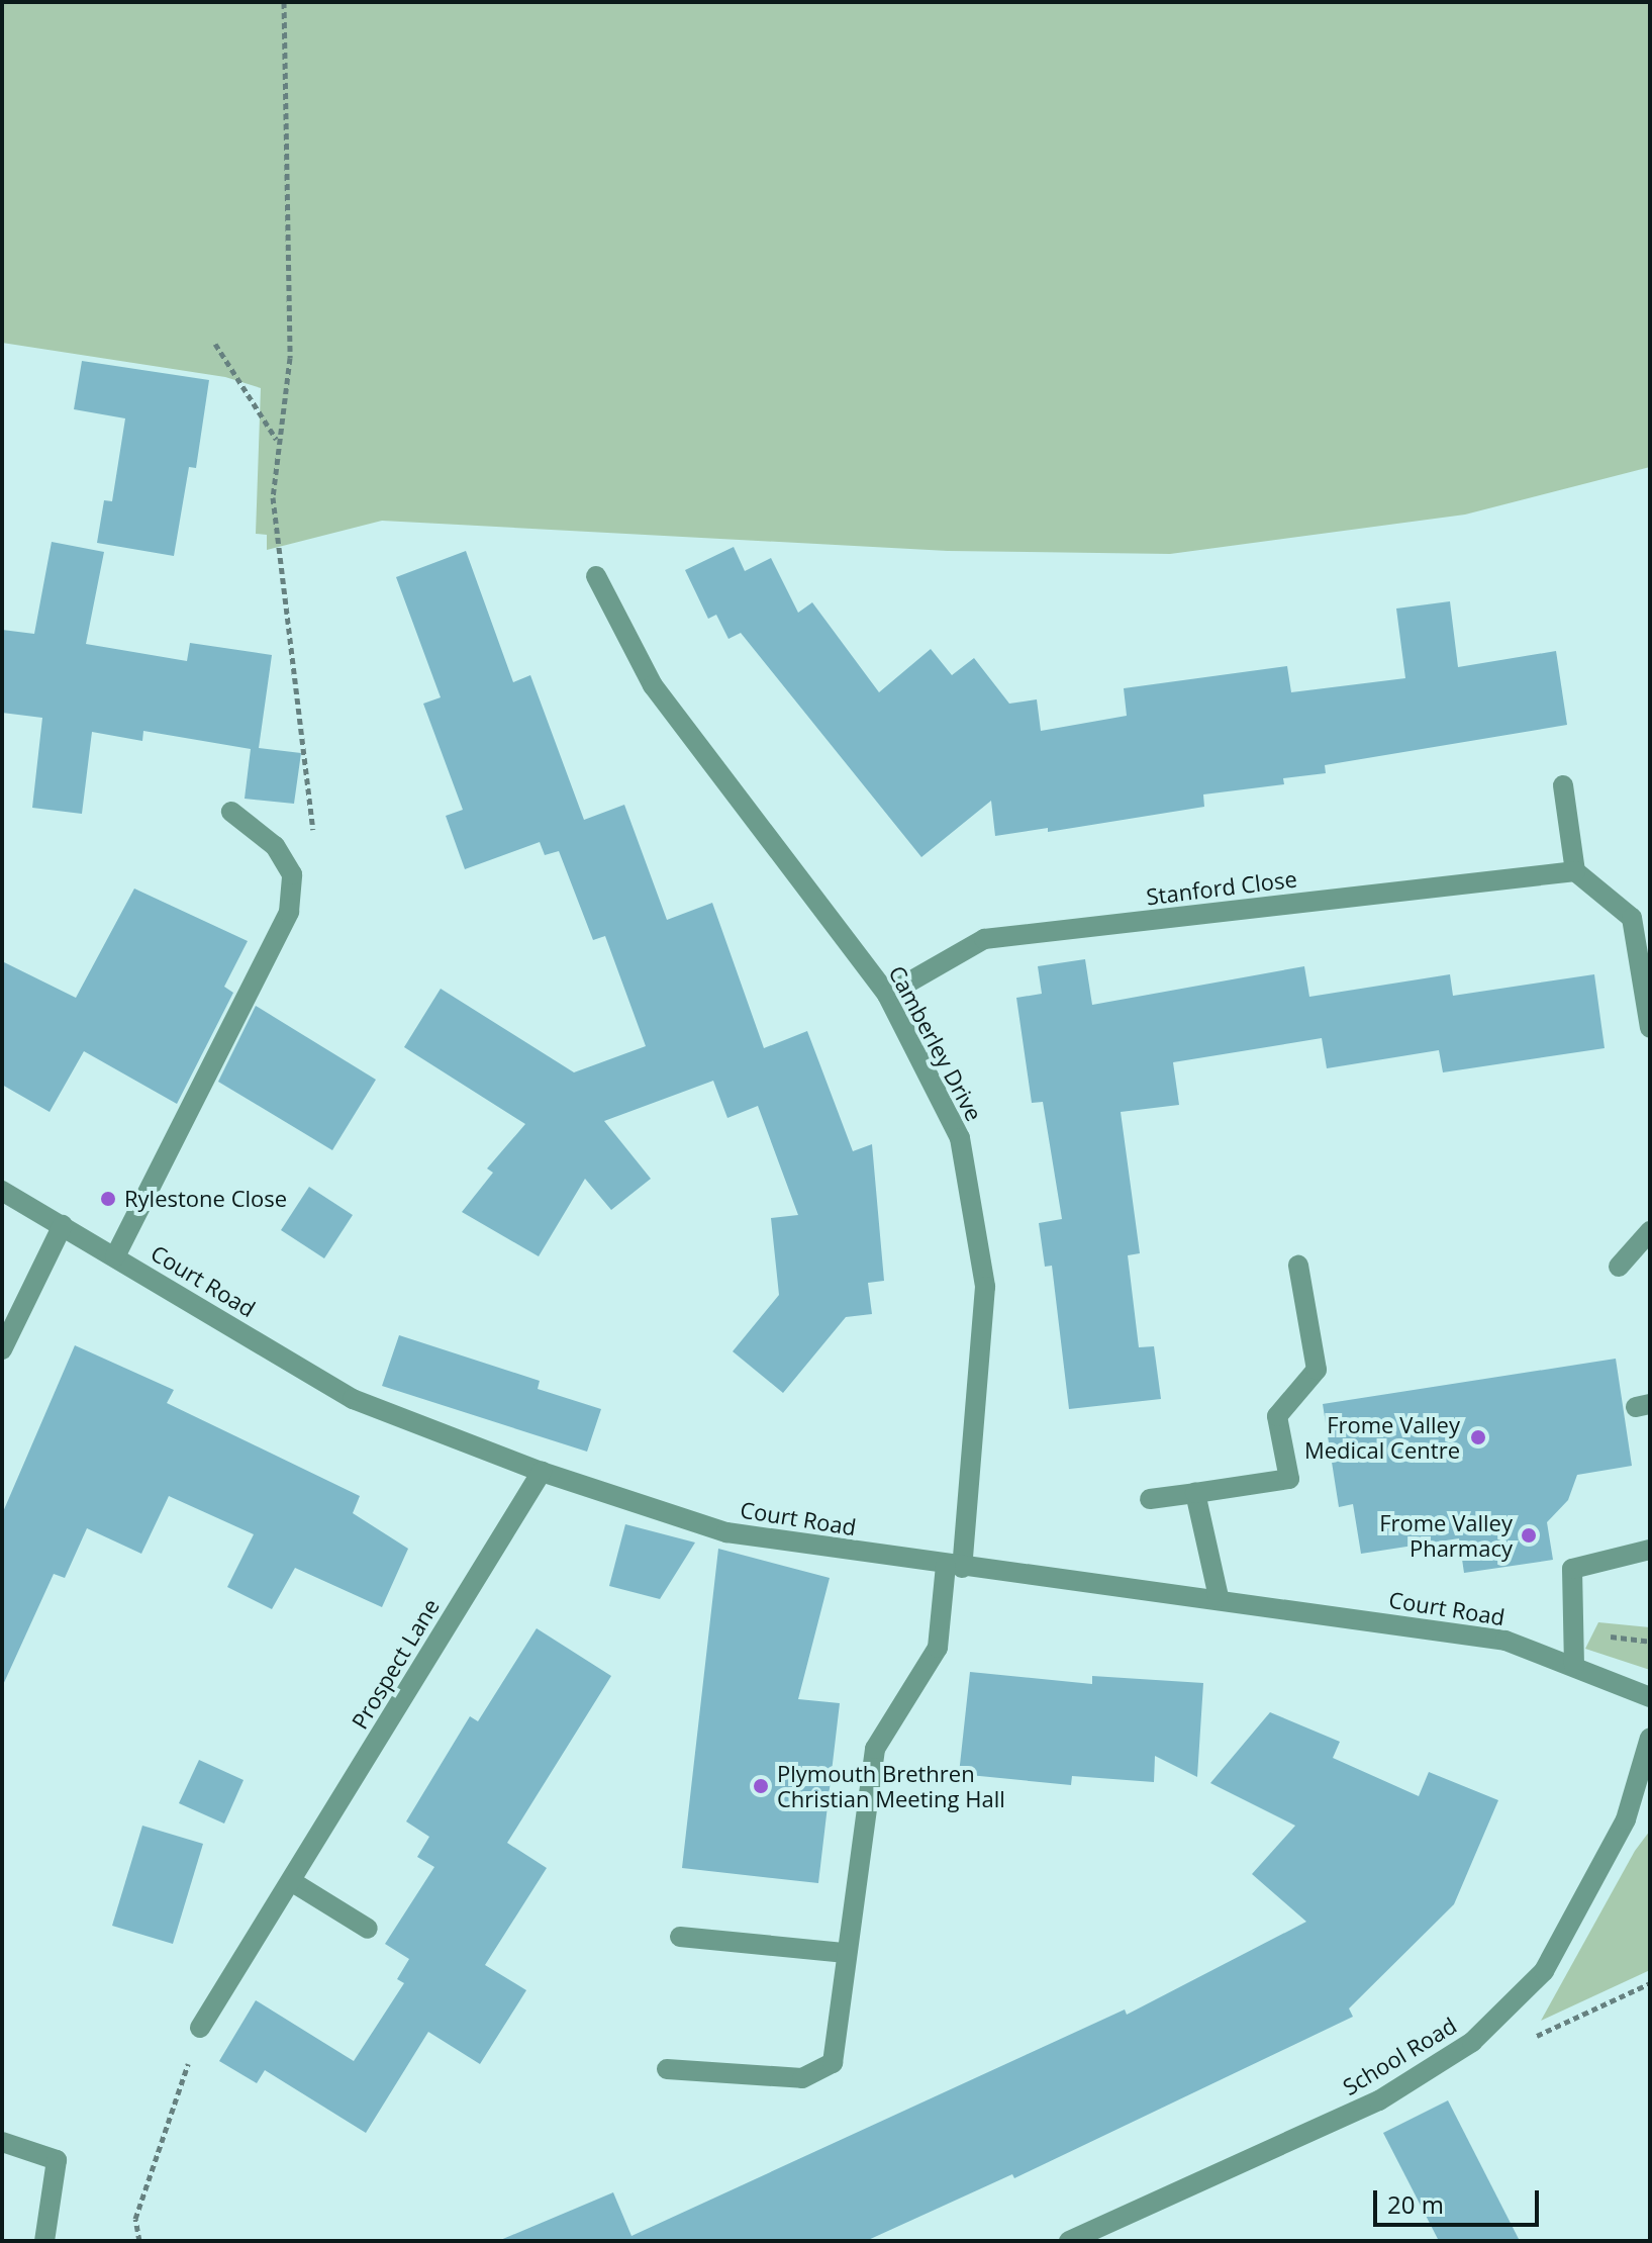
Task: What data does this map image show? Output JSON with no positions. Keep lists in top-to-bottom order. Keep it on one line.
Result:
{"streets":{"street":["Stanford Close","Camberley Drive","Court Road","Prospect Lane","School Road"]},"crossings":[["Stanford Close","Camberley Drive"],["Camberley Drive","Court Road"],["Court Road","Prospect Lane"]],"places":["Rylestone Close","Frome Valley Medical Centre","Frome Valley Pharmacy","Plymouth Brethren Christian Meeting Hall"],"scale_bar":"20 m"}
